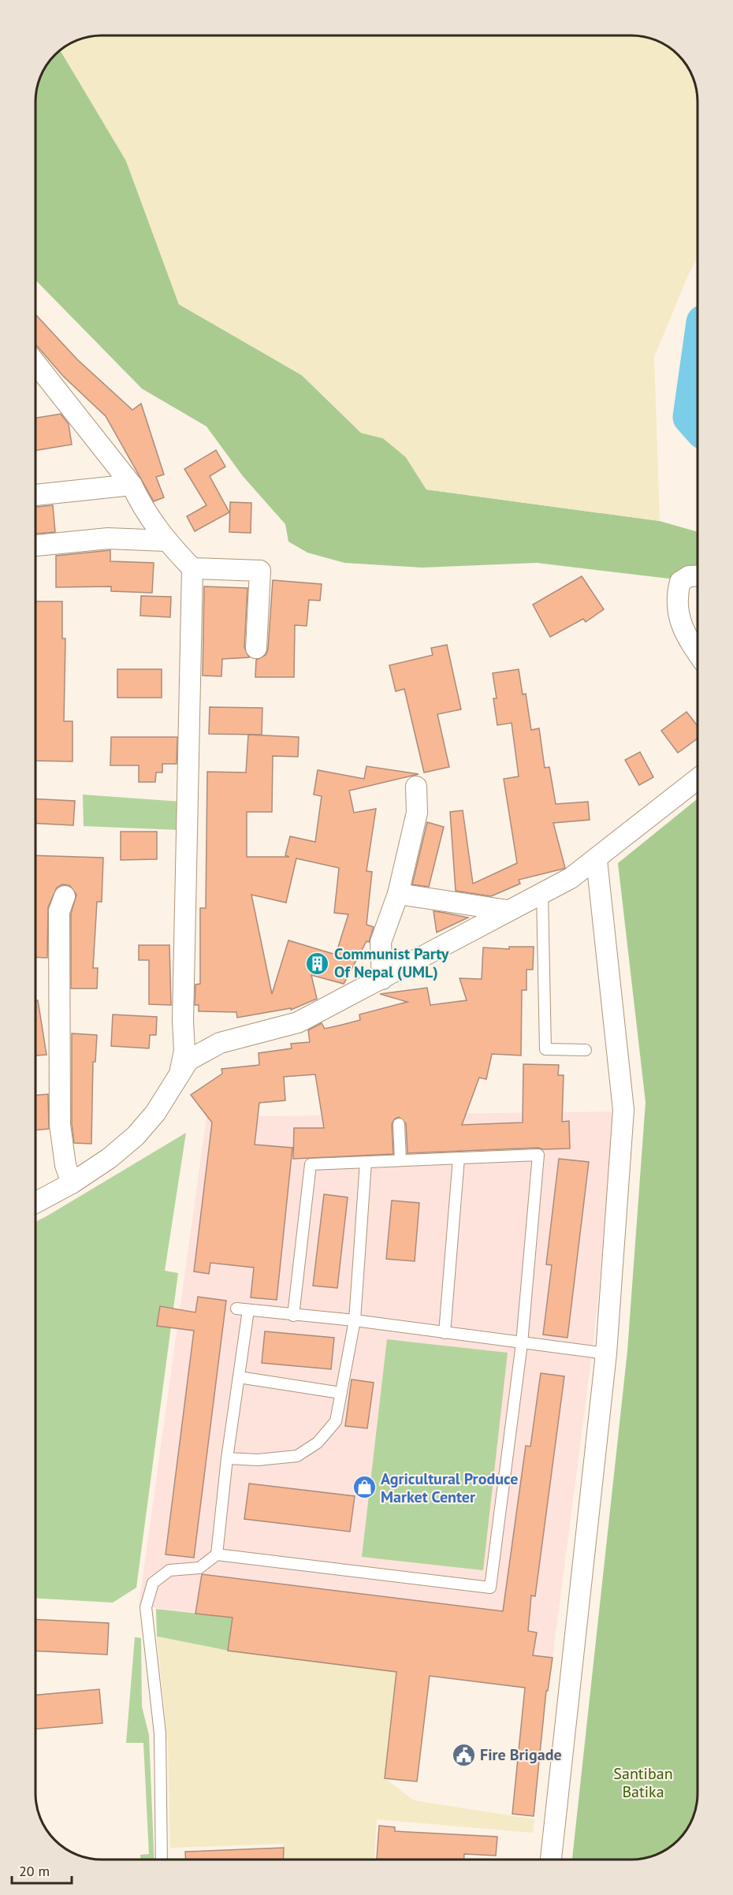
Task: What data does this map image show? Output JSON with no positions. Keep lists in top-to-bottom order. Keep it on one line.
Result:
{"parks":["Santiban Batika"],"places":{"building":["Communist Party Of Nepal (UML)"],"shop":["Agricultural Produce Market Center"],"public building":["Fire Brigade"]},"scale_bar":"20 m"}
